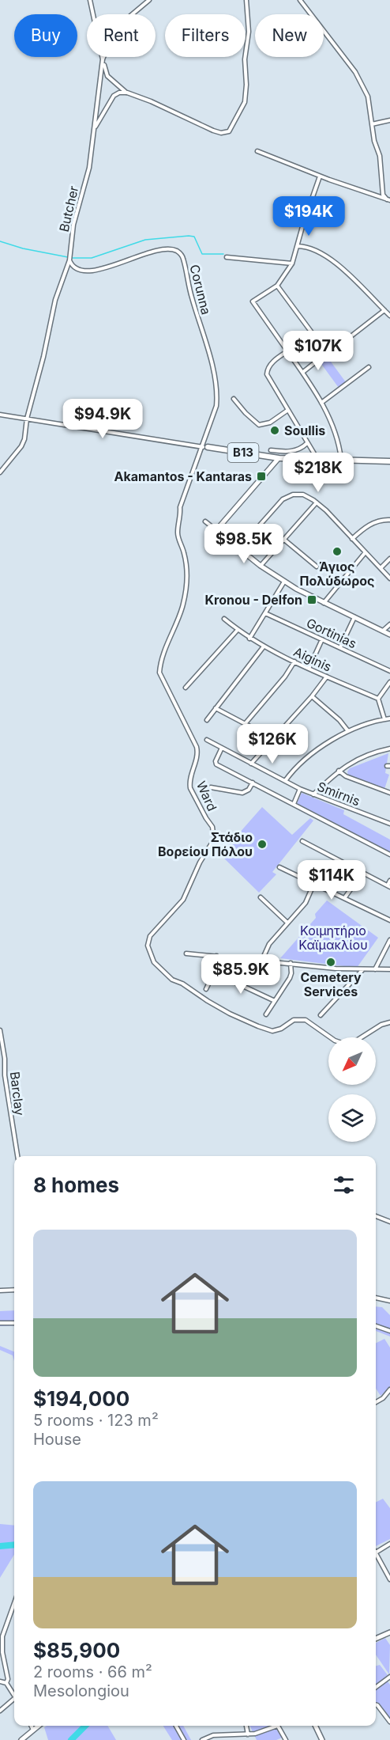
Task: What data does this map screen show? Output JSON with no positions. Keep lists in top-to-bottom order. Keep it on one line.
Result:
{"streets":{"main road":["B13"],"street":["Butcher","Corunna","Gortinias","Aiginis","Smirnis","Ward","Barclay"]},"crossings":[["Butcher","Corunna"],["Corunna","B13"],["Corunna","Ward"],["B13","Ward"]],"parks":["Κοιμητήριο Καϊμακλίου"],"places":{"other":["Soullis","Άγιος Πολύδωρος","Στάδιο Βορείου Πόλου","Cemetery Services"],"transit":["Akamantos - Kantaras","Kronou - Delfon"]},"north":"bottom left","page":{"chip":["Buy","Rent","Filters","New"],"price":["$194K","$107K","$94.9K","$218K","$98.5K","$126K","$114K","$85.9K"],"heading":"8 homes","list":[{"name":"$194,000","note":"5 rooms · 123 m² · House"},{"name":"$85,900","note":"2 rooms · 66 m² · Mesolongiou"}]}}
